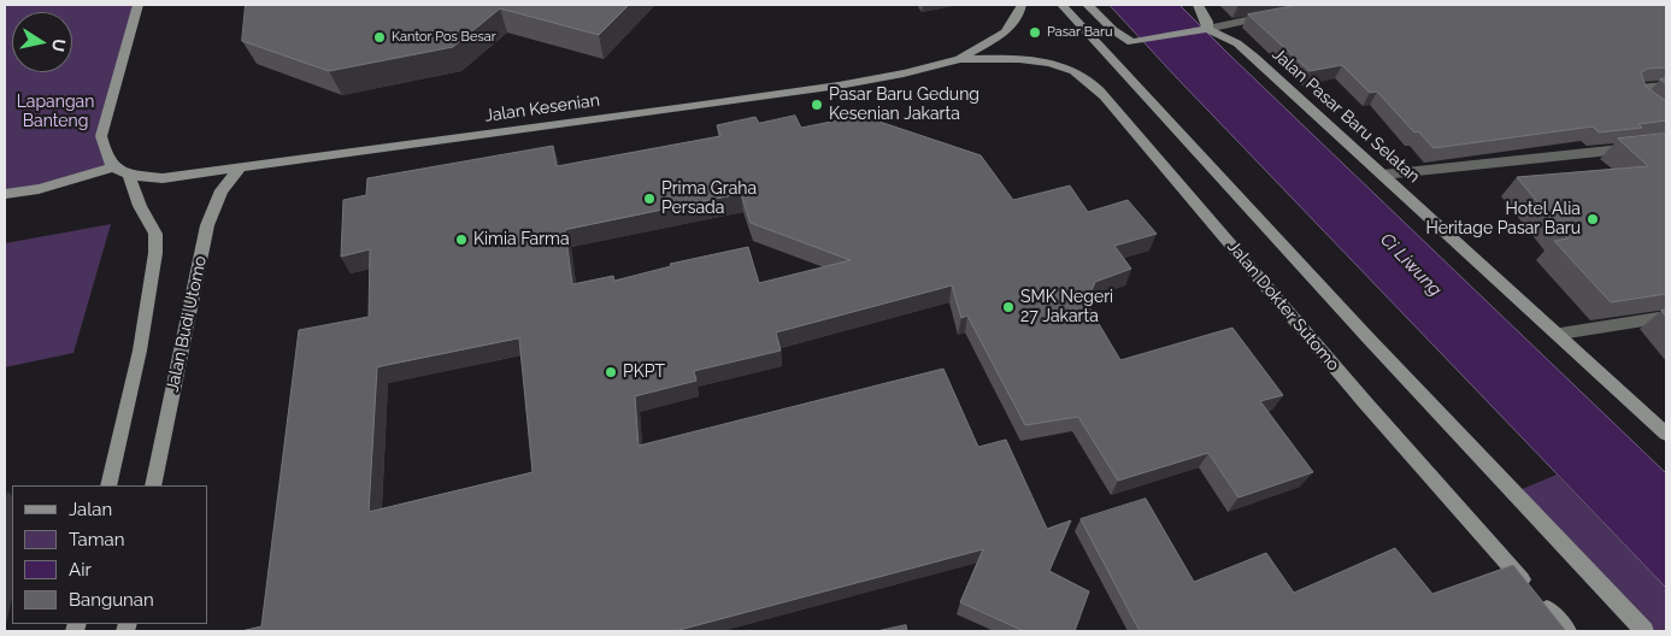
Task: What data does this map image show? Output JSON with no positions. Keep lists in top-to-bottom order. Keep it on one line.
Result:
{"streets":{"main road":["Jalan Kesenian","Jalan Pasar Baru Selatan","Jalan Dokter Sutomo","Jalan Budi Utomo"]},"crossings":[["Jalan Kesenian","Jalan Dokter Sutomo"],["Jalan Kesenian","Jalan Budi Utomo"]],"water":["Ci Liwung"],"parks":["Lapangan Banteng"],"places":["Pasar Baru","Kantor Pos Besar","Pasar Baru Gedung Kesenian Jakarta","Prima Graha Persada","Hotel Alia Heritage Pasar Baru","Kimia Farma","SMK Negeri 27 Jakarta","PKPT"],"legend":["Jalan","Taman","Air","Bangunan"],"north":"right"}
